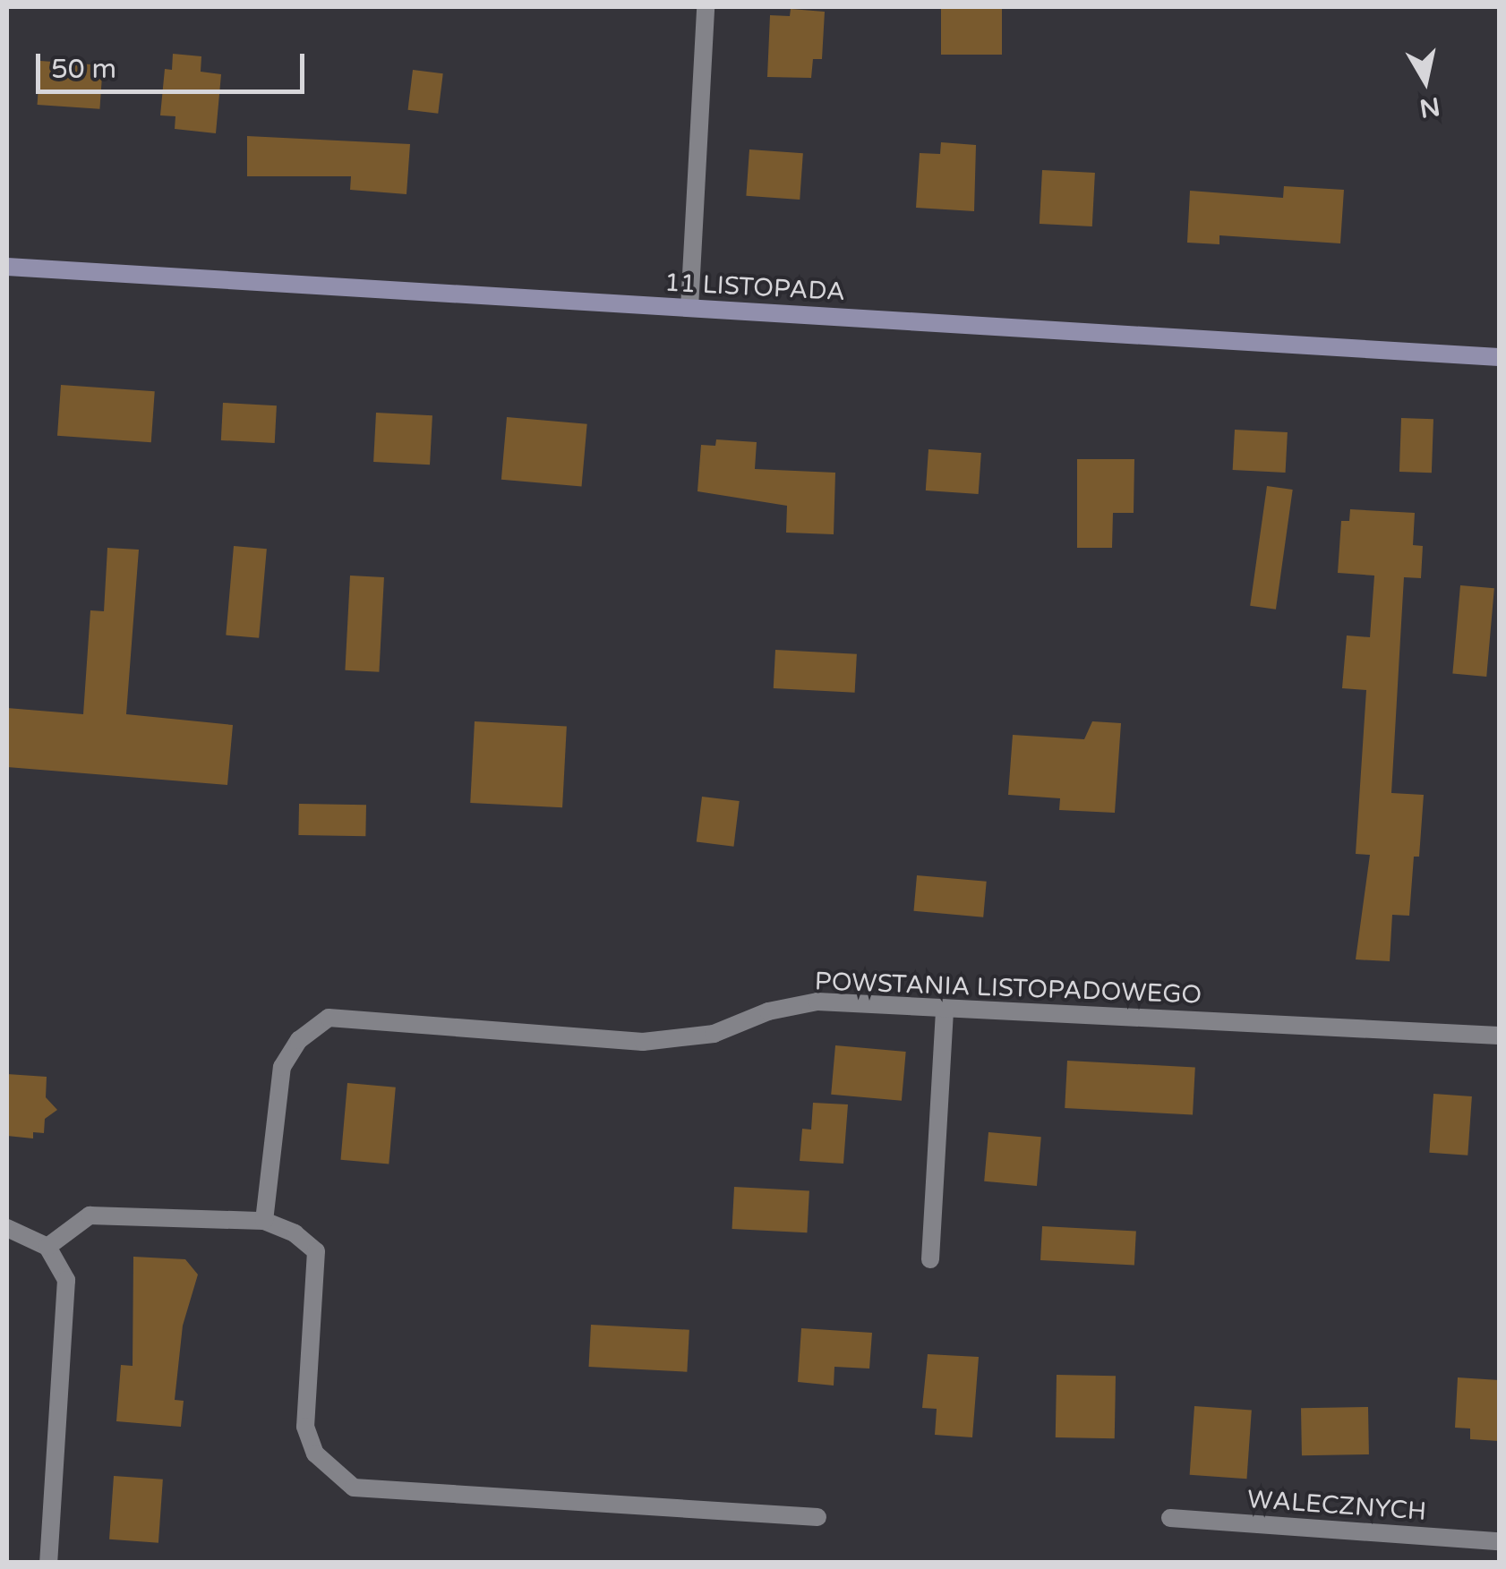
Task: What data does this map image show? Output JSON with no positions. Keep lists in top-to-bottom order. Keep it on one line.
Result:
{"streets":{"main road":["11 LISTOPADA"],"street":["POWSTANIA LISTOPADOWEGO","WALECZNYCH"]},"scale_bar":"50 m","north":"bottom"}
